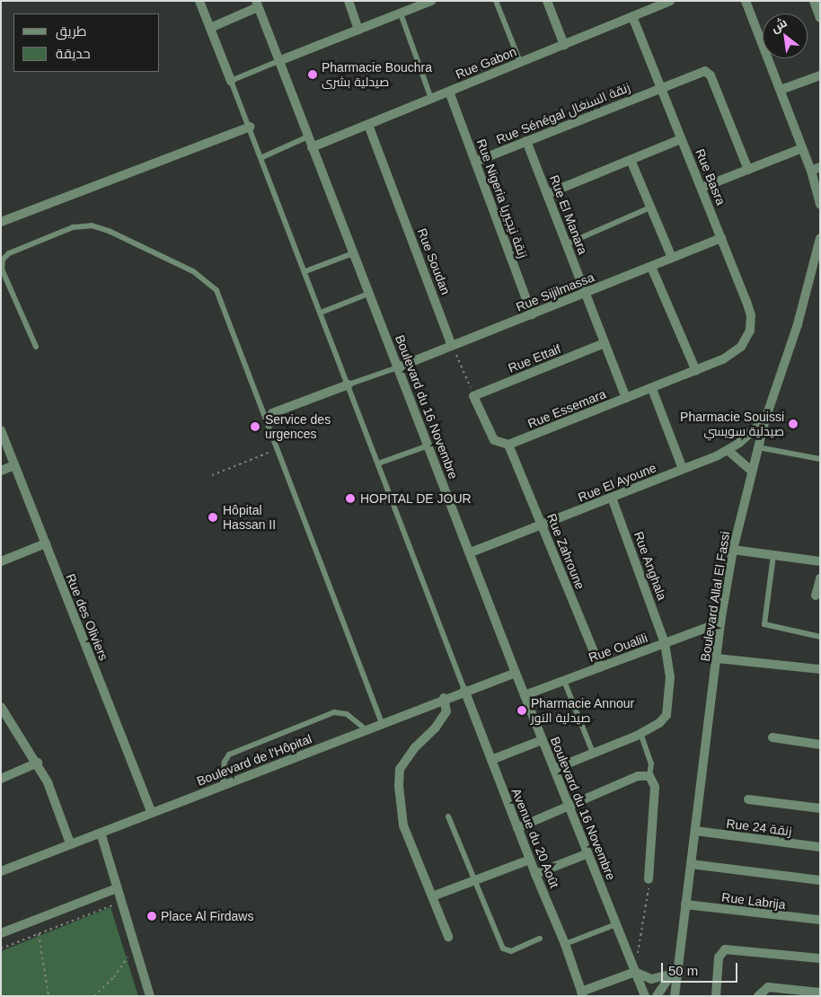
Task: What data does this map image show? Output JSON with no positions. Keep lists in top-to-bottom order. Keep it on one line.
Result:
{"streets":{"street":["Rue Gabon","Rue Sénégal زنقة السنغال","Rue Basra","Rue Nigeria زنقة نيجيريا","Rue El Manara","Rue Soudan","Rue Sijilmassa","Rue Ettaif","Boulevard du 16 Novembre","Rue Essemara","Rue El Ayoune","Rue Zahroune","Rue Anghala","Boulevard Allal El Fassi","Rue des Oliviers","Rue Oualili","Boulevard de l'Hôpital","Rue 24 زنقة","Avenue du 20 Août","Rue Labrija"]},"crossings":[["Rue Gabon","Rue Basra"],["Rue Gabon","Rue Nigeria زنقة نيجيريا"],["Rue Gabon","Rue Soudan"],["Rue Gabon","Boulevard du 16 Novembre"],["Rue Sénégal زنقة السنغال","Rue Basra"],["Rue Sénégal زنقة السنغال","Rue Nigeria زنقة نيجيريا"],["Rue Sénégal زنقة السنغال","Rue El Manara"],["Rue Basra","Rue Sijilmassa"],["Rue Basra","Rue Essemara"],["Rue Nigeria زنقة نيجيريا","Rue Sijilmassa"],["Rue El Manara","Rue Sijilmassa"],["Rue El Manara","Rue Ettaif"],["Rue El Manara","Rue Essemara"],["Rue Soudan","Rue Sijilmassa"],["Rue Sijilmassa","Boulevard du 16 Novembre"],["Boulevard du 16 Novembre","Rue El Ayoune"],["Boulevard du 16 Novembre","Rue Anghala"],["Boulevard du 16 Novembre","Rue Oualili"],["Boulevard du 16 Novembre","Boulevard de l'Hôpital"],["Rue Essemara","Rue Zahroune"],["Rue El Ayoune","Rue Zahroune"],["Rue El Ayoune","Rue Anghala"],["Rue El Ayoune","Boulevard Allal El Fassi"],["Rue Zahroune","Rue Oualili"],["Rue Anghala","Rue Oualili"],["Boulevard Allal El Fassi","Rue Oualili"],["Boulevard Allal El Fassi","Rue 24 زنقة"],["Boulevard Allal El Fassi","Rue Labrija"],["Rue des Oliviers","Boulevard de l'Hôpital"],["Boulevard de l'Hôpital","Avenue du 20 Août"]],"places":["Pharmacie Bouchra صيدلية بشرى","Pharmacie Souissi صيدلية سويسي","Service des urgences","HOPITAL DE JOUR","Hôpital Hassan II","Pharmacie Annour صيدلية النور","Place Al Firdaws"],"legend":["طريق","حديقة"],"scale_bar":"50 m","north":"top left"}
